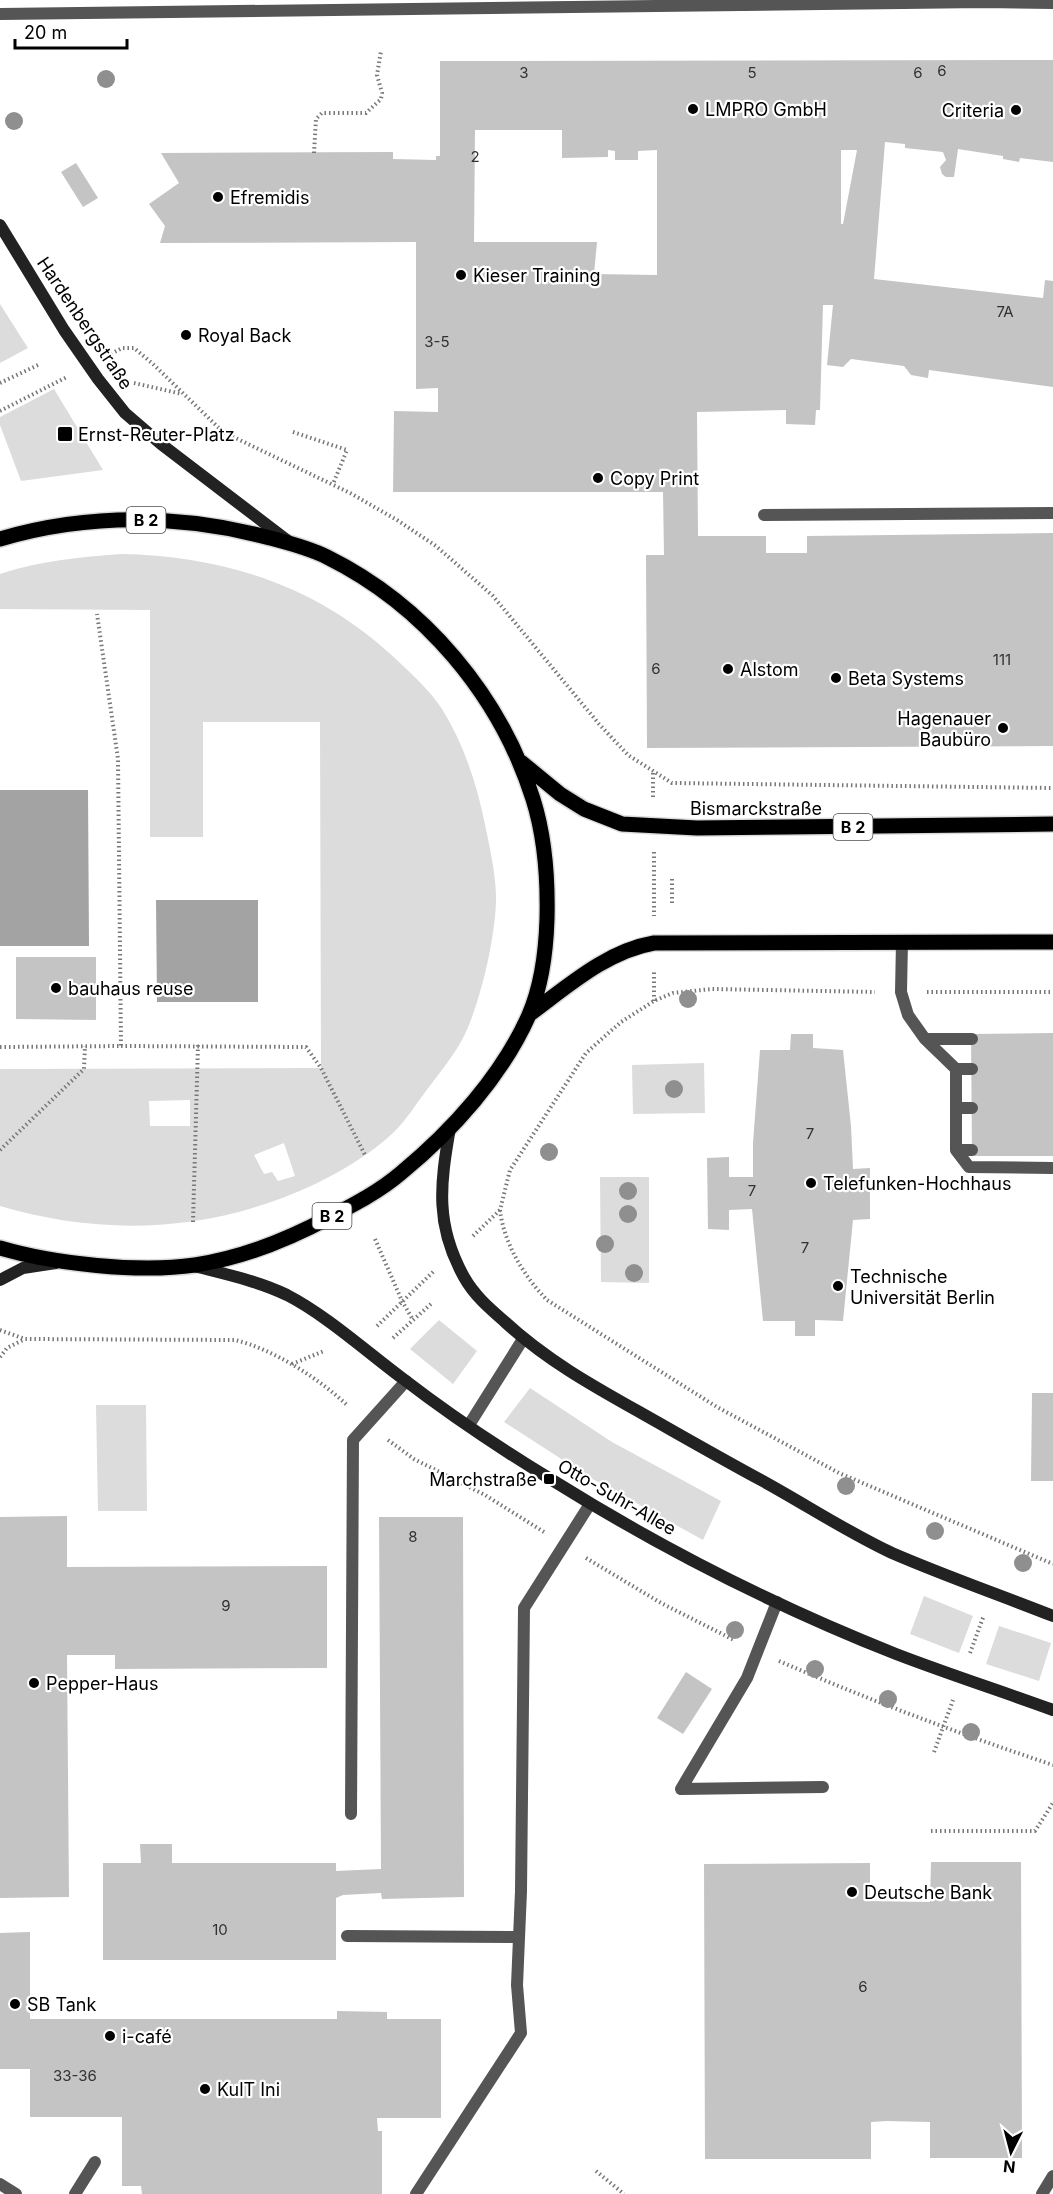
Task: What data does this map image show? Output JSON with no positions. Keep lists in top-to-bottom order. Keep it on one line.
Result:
{"streets":{"main road":["Hardenbergstraße","B 2","Bismarckstraße","Otto-Suhr-Allee"]},"crossings":[["Hardenbergstraße","B 2"],["B 2","Bismarckstraße"],["B 2","Otto-Suhr-Allee"]],"places":{"other":["LMPRO GmbH","Criteria","Efremidis","Kieser Training","Royal Back","Copy Print","Alstom","Beta Systems","Hagenauer Baubüro","bauhaus reuse","Telefunken-Hochhaus","Technische Universität Berlin","Pepper-Haus","Deutsche Bank","SB Tank","i-café","KulT Ini"],"transit":["Ernst-Reuter-Platz","Marchstraße"]},"house_numbers":["6","3","5","6","2","7A","3-5","111","6","7","7","7","8","9","10","6","33-36"],"scale_bar":"20 m","north":"bottom"}
